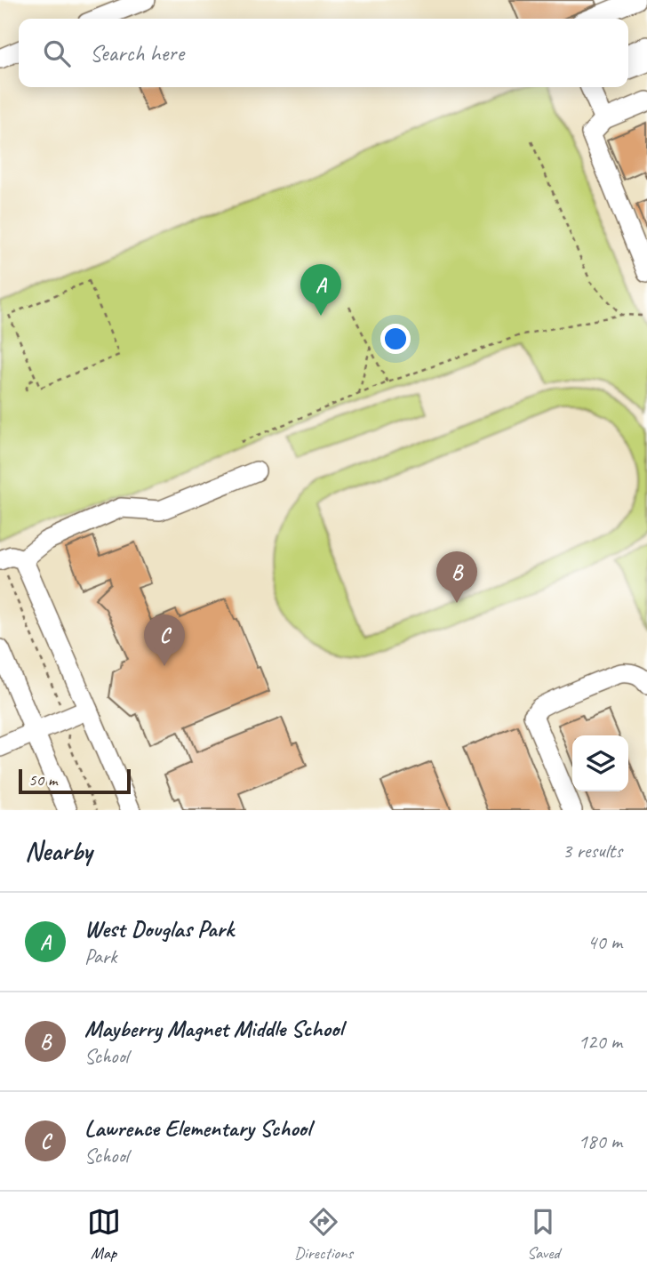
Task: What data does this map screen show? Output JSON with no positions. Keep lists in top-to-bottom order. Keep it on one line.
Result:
{"scale_bar":"50 m","page":{"search":"Search here","pins":["A","B","C"],"scale":"50 m","heading":["Nearby","3 results"],"list":[{"mark":"A","name":"West Douglas Park","note":"Park","value":"40 m"},{"mark":"B","name":"Mayberry Magnet Middle School","note":"School","value":"120 m"},{"mark":"C","name":"Lawrence Elementary School","note":"School","value":"180 m"}],"nav":["Map","Directions","Saved"]}}
